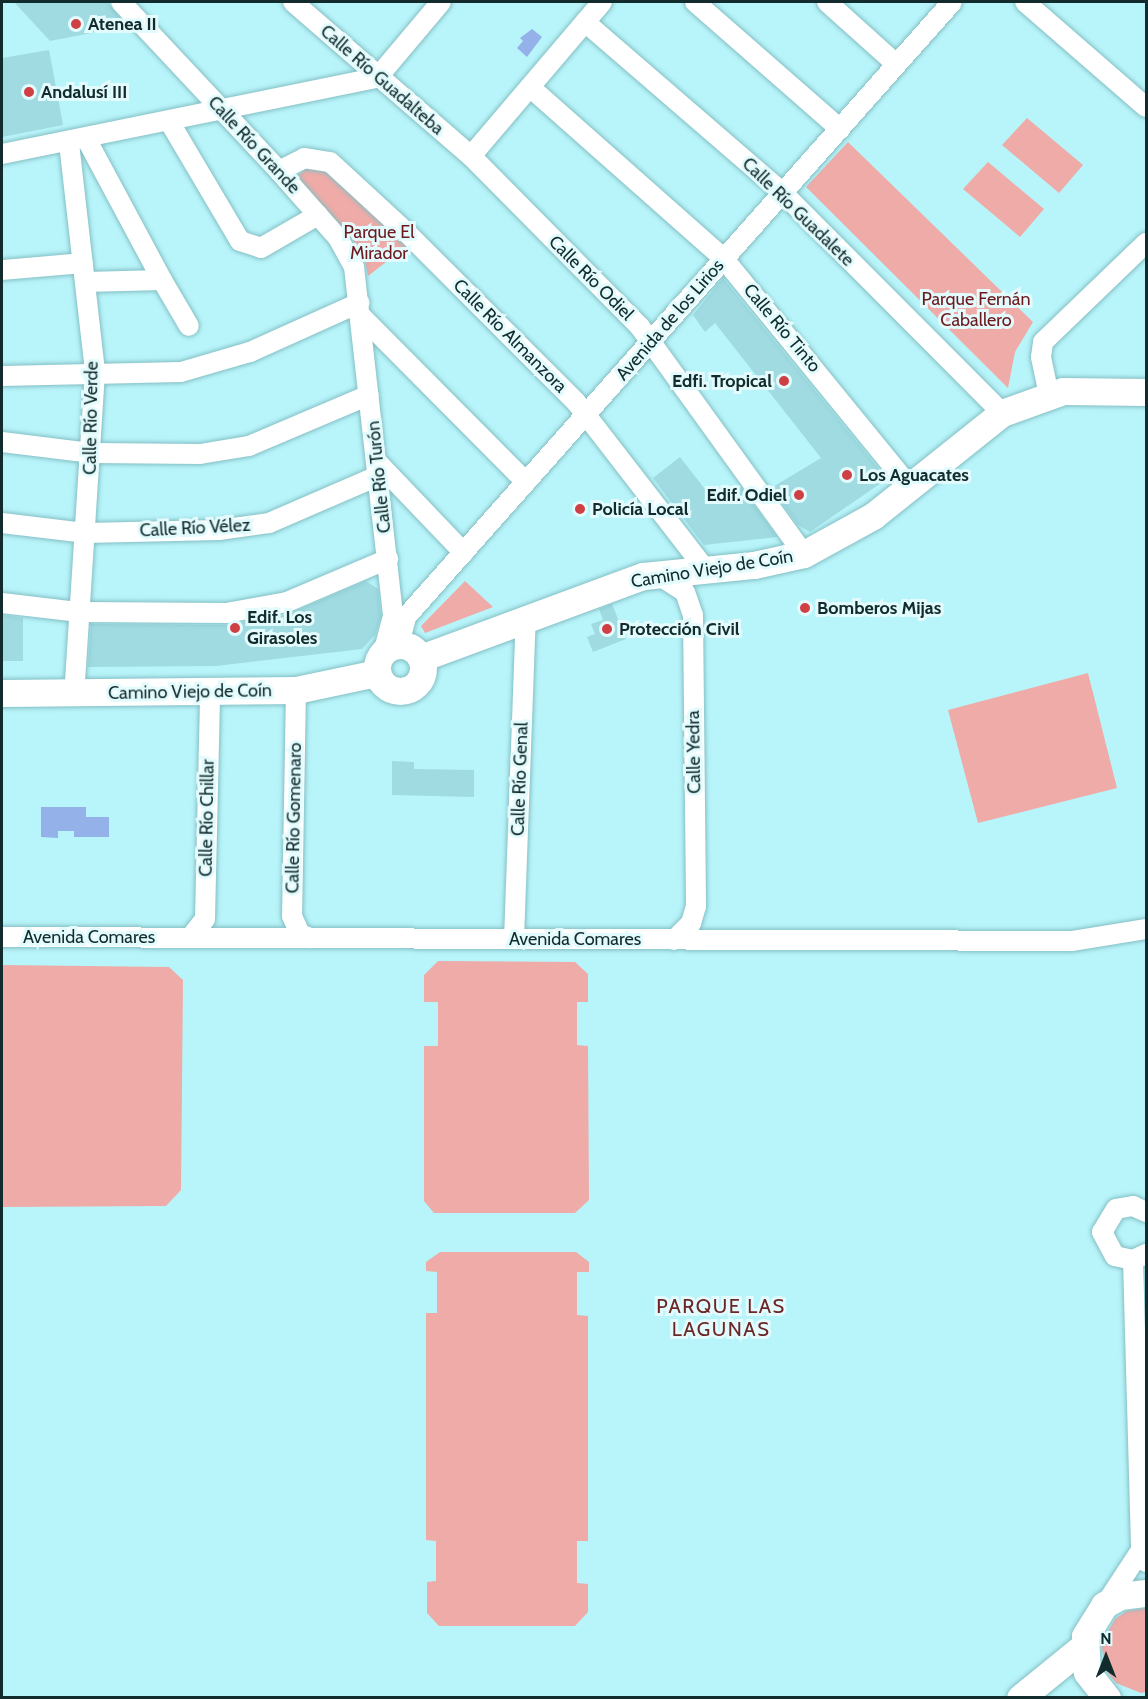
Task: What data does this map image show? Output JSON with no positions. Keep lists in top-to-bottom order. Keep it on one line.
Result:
{"streets":{"street":["Calle Río Guadalteba","Calle Río Grande","Calle Río Guadalete","Calle Río Odiel","Avenida de los Lirios","Calle Río Tinto","Calle Río Almanzora","Calle Río Verde","Calle Río Turón","Calle Río Vélez","Camino Viejo de Coín","Calle Yedra","Calle Río Genal","Calle Río Chillar","Calle Río Gomenaro","Avenida Comares"]},"crossings":[["Calle Río Guadalteba","Calle Río Odiel"],["Calle Río Grande","Calle Río Almanzora"],["Calle Río Grande","Calle Río Turón"],["Calle Río Guadalete","Avenida de los Lirios"],["Calle Río Guadalete","Camino Viejo de Coín"],["Calle Río Odiel","Avenida de los Lirios"],["Calle Río Odiel","Camino Viejo de Coín"],["Avenida de los Lirios","Calle Río Tinto"],["Avenida de los Lirios","Calle Río Almanzora"],["Avenida de los Lirios","Calle Río Turón"],["Avenida de los Lirios","Camino Viejo de Coín"],["Calle Río Tinto","Camino Viejo de Coín"],["Calle Río Almanzora","Camino Viejo de Coín"],["Calle Río Verde","Calle Río Vélez"],["Calle Río Verde","Camino Viejo de Coín"],["Calle Río Turón","Calle Río Vélez"],["Calle Río Turón","Camino Viejo de Coín"],["Camino Viejo de Coín","Calle Yedra"],["Camino Viejo de Coín","Calle Río Genal"],["Camino Viejo de Coín","Calle Río Chillar"],["Camino Viejo de Coín","Calle Río Gomenaro"],["Calle Yedra","Avenida Comares"],["Calle Río Genal","Avenida Comares"],["Calle Río Chillar","Avenida Comares"],["Calle Río Gomenaro","Avenida Comares"]],"districts":["PARQUE LAS LAGUNAS"],"parks":["Parque El Mirador","Parque Fernán Caballero"],"places":["Atenea II","Andalusí III","Edfi. Tropical","Los Aguacates","Edif. Odiel","Policía Local","Bomberos Mijas","Edif. Los Girasoles","Protección Civil"],"north":"top"}
